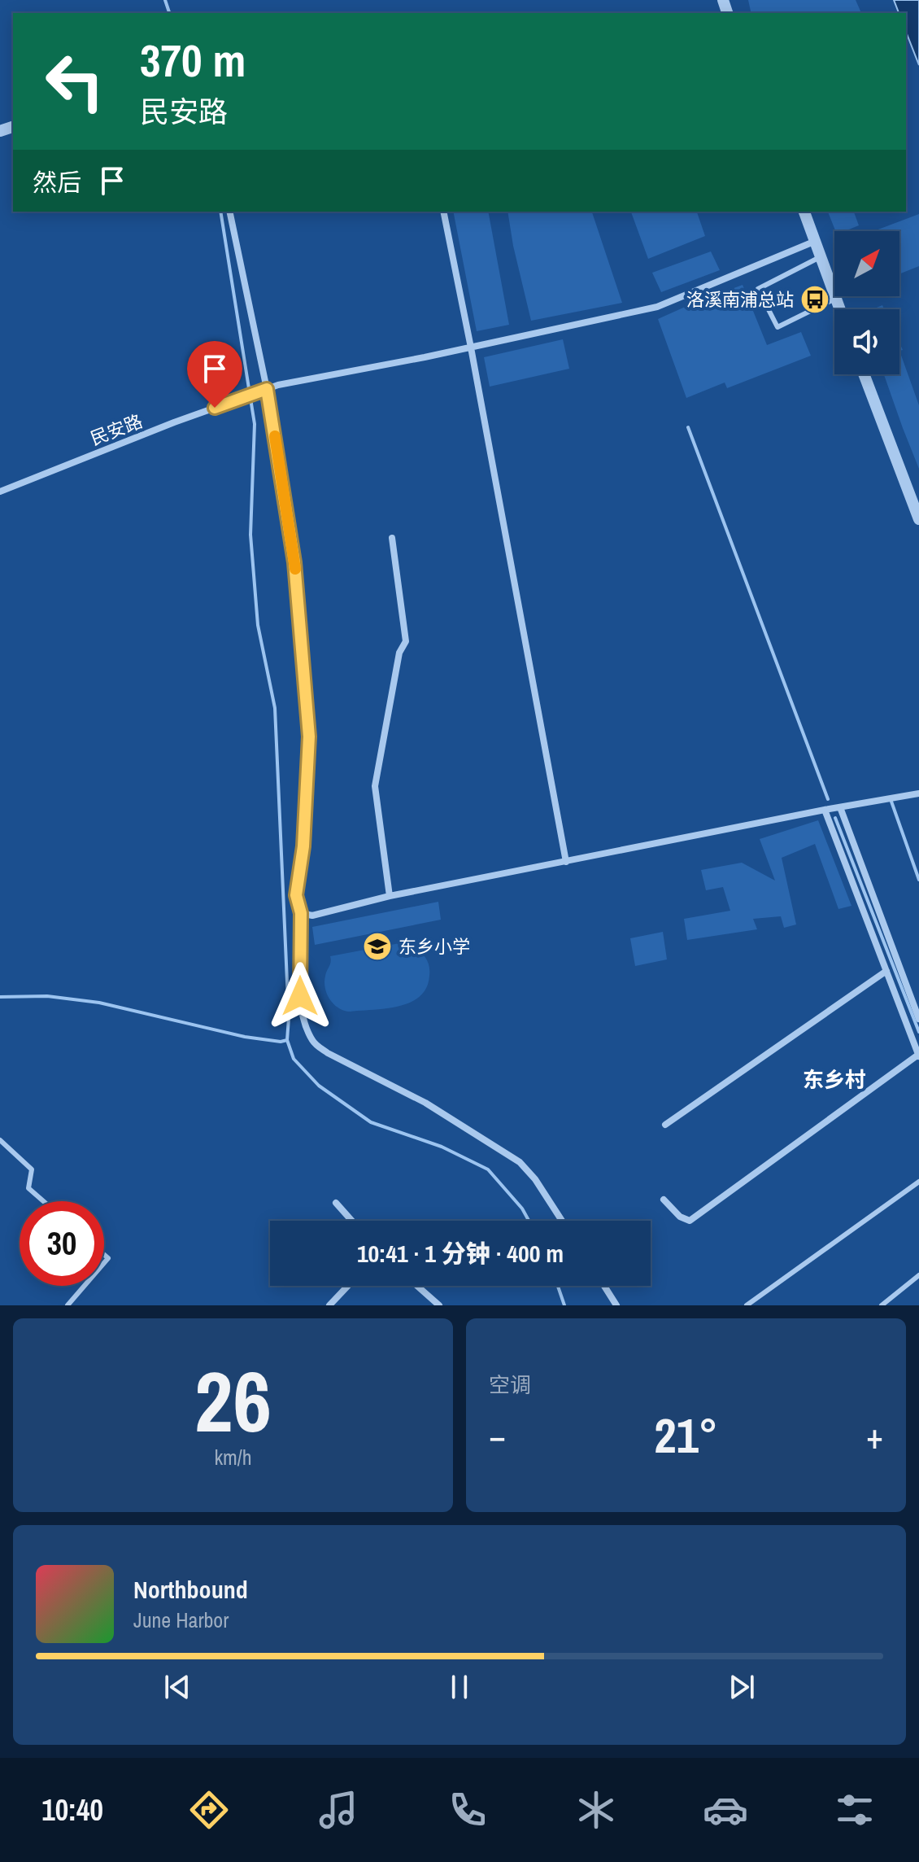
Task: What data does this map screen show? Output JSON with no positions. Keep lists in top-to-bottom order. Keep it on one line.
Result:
{"streets":{"street":["民安路"]},"districts":["东乡村"],"places":{"bus stop":["洛溪南浦总站"],"school or university":["东乡小学"]},"north":"top right","page":{"turn":["370 m","民安路"],"then":"然后","limit":"30","trip":"10:41 · 1 分钟 · 400 m","tile":[["26","km/h"],"空调"],"heat":["−","21°","+"],"song":["Northbound","June Harbor"],"tabs":"10:40"}}
